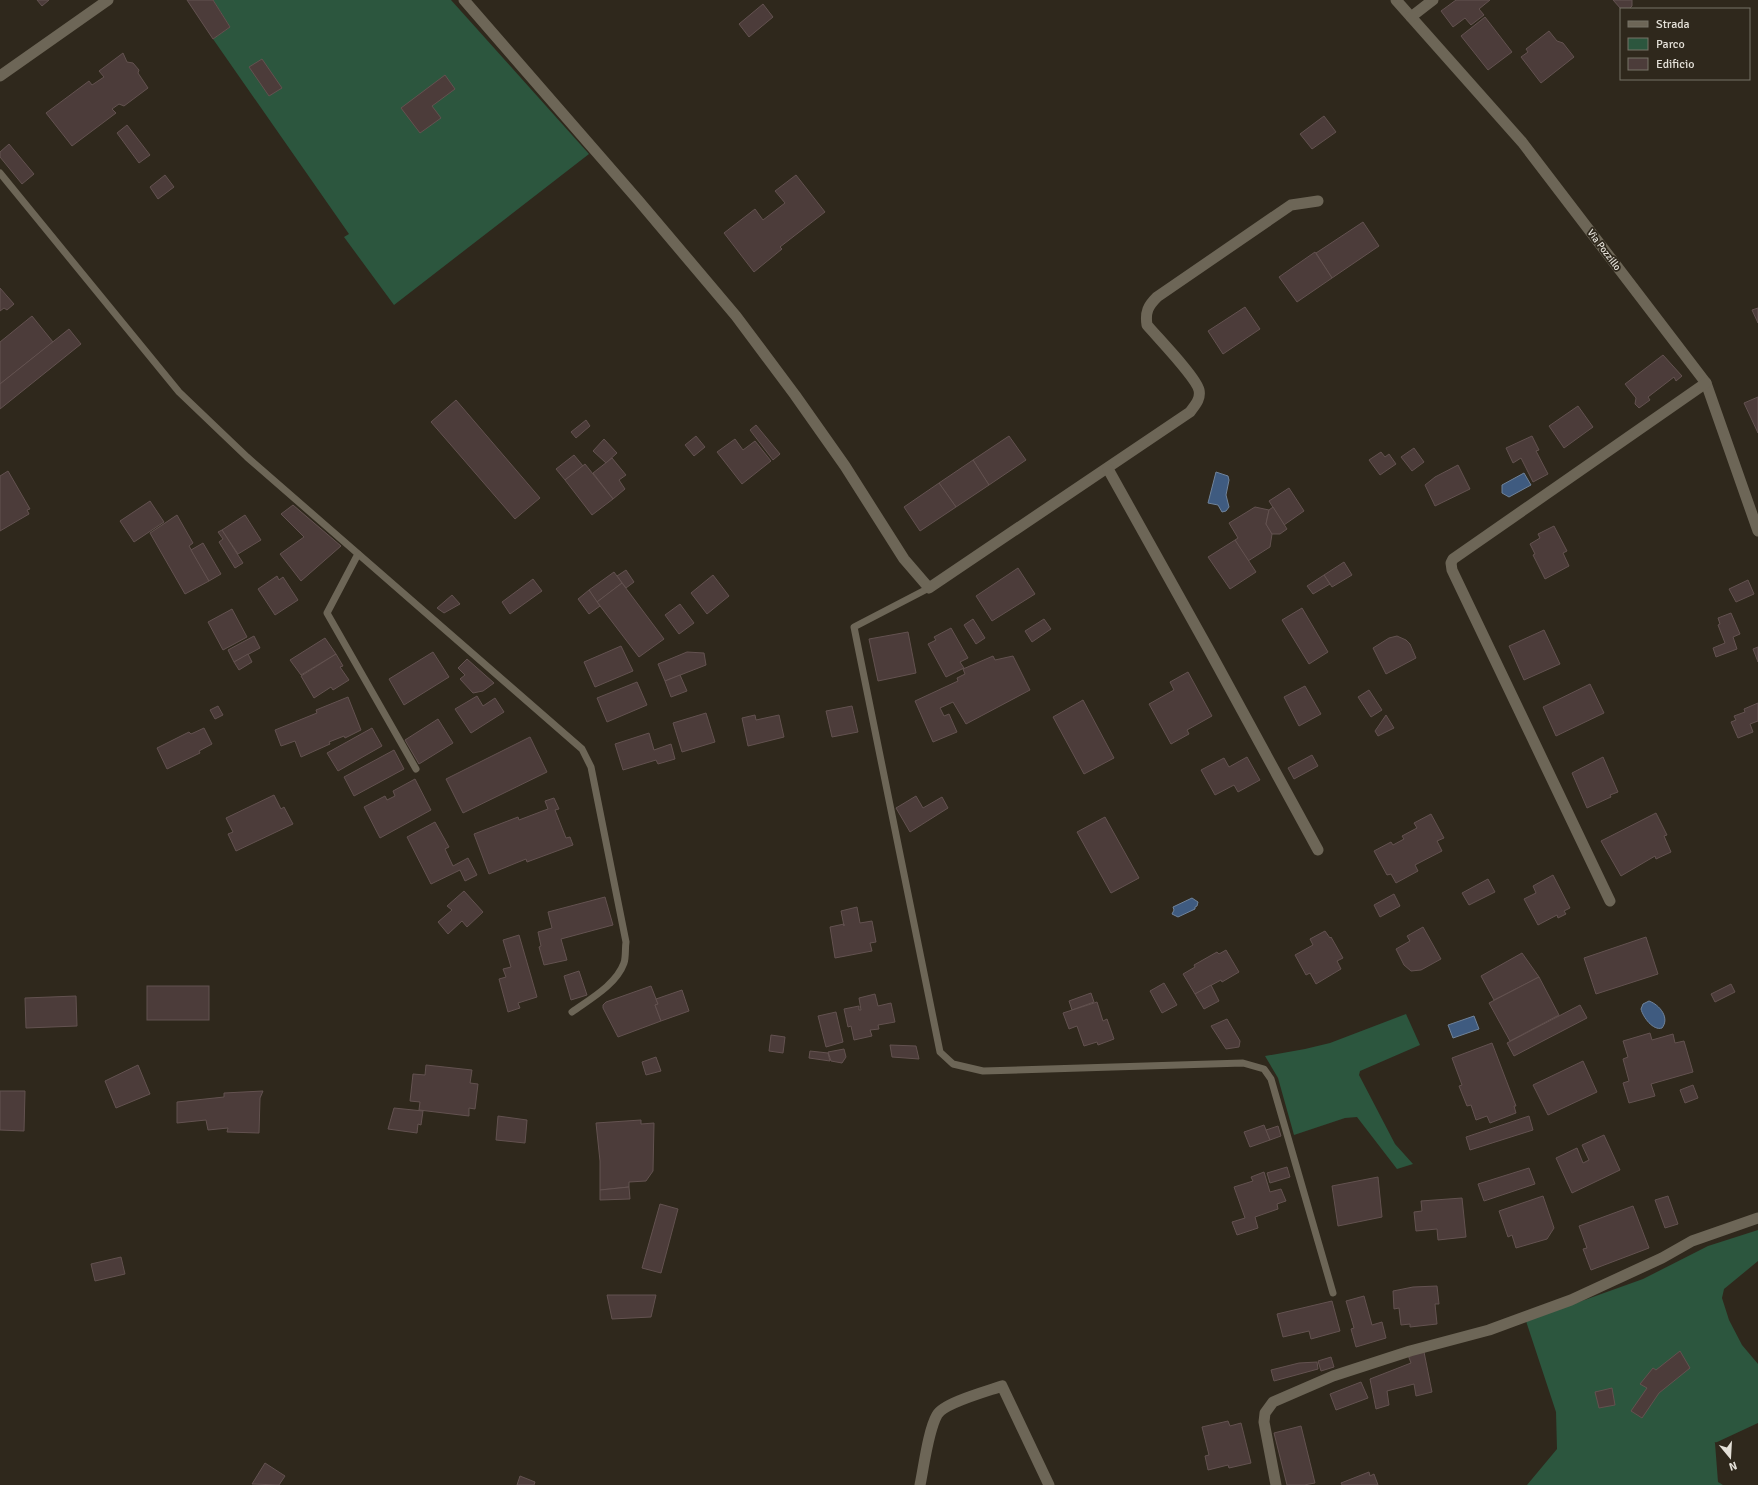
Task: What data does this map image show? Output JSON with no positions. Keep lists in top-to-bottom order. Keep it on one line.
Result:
{"streets":{"street":["Via Pozzillo"]},"legend":["Strada","Parco","Edificio"],"north":"bottom"}
